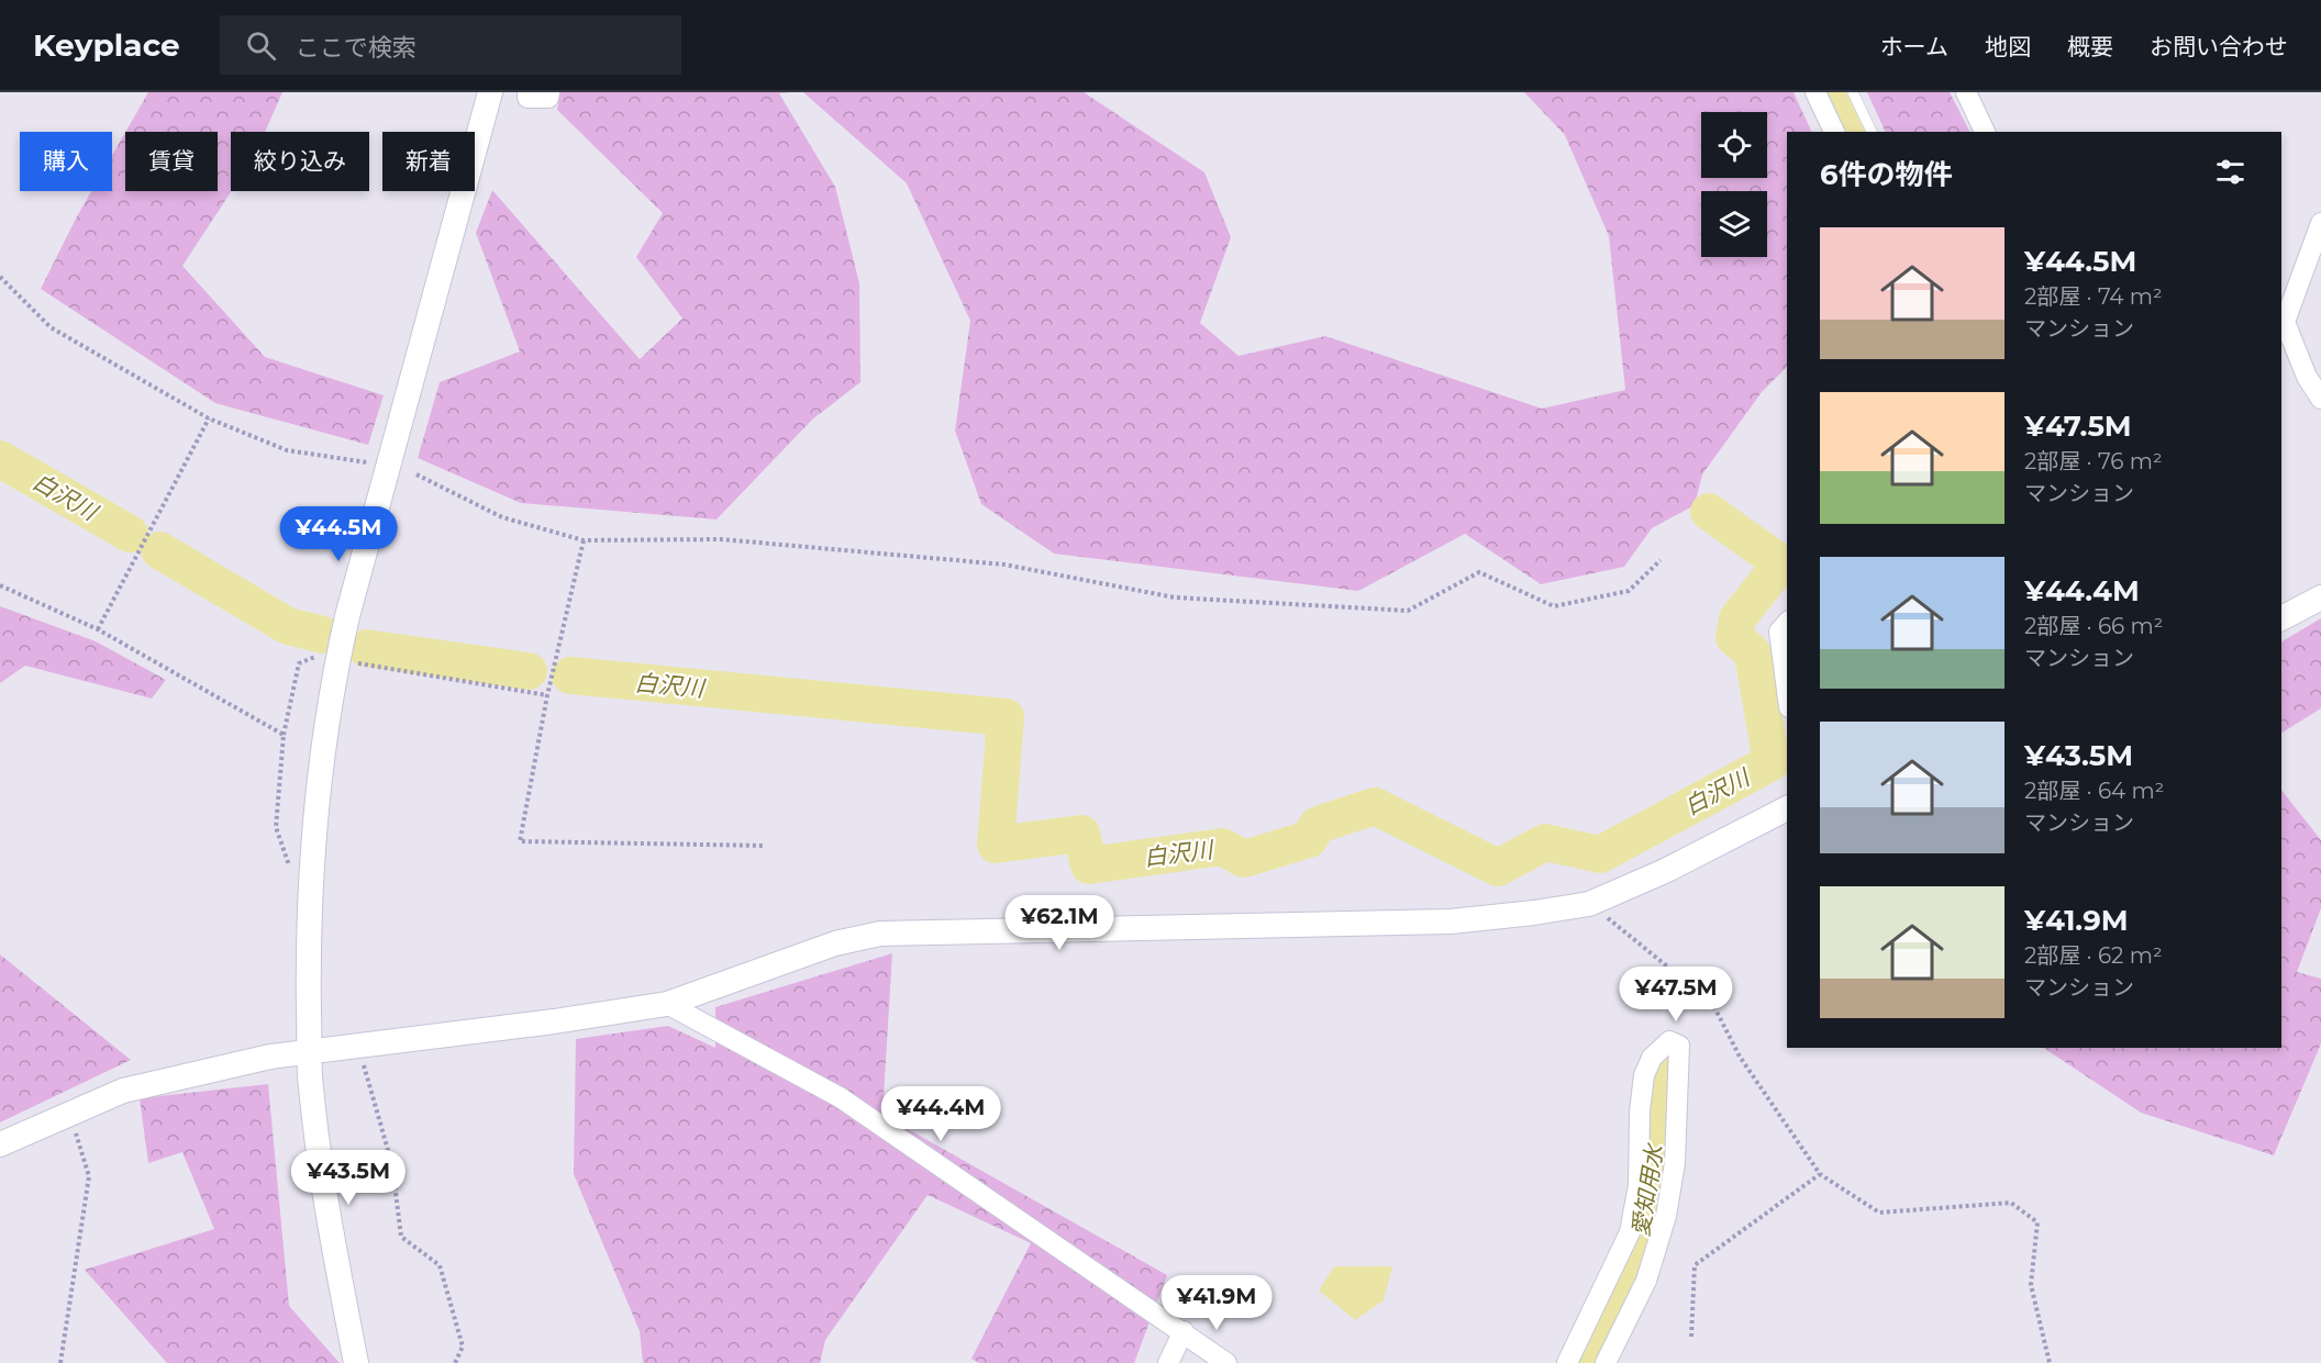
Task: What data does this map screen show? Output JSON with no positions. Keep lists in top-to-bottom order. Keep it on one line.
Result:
{"water":["白沢川","愛知用水"],"page":{"header":"Keyplace","search":"ここで検索","nav":["ホーム","地図","概要","お問い合わせ"],"chip":["購入","賃貸","絞り込み","新着"],"heading":"6件の物件","list":[{"name":"¥44.5M","note":"2部屋 · 74 m² · マンション"},{"name":"¥47.5M","note":"2部屋 · 76 m² · マンション"},{"name":"¥44.4M","note":"2部屋 · 66 m² · マンション"},{"name":"¥43.5M","note":"2部屋 · 64 m² · マンション"},{"name":"¥41.9M","note":"2部屋 · 62 m² · マンション"}],"price":["¥44.5M","¥62.1M","¥47.5M","¥44.4M","¥43.5M","¥41.9M"]}}
